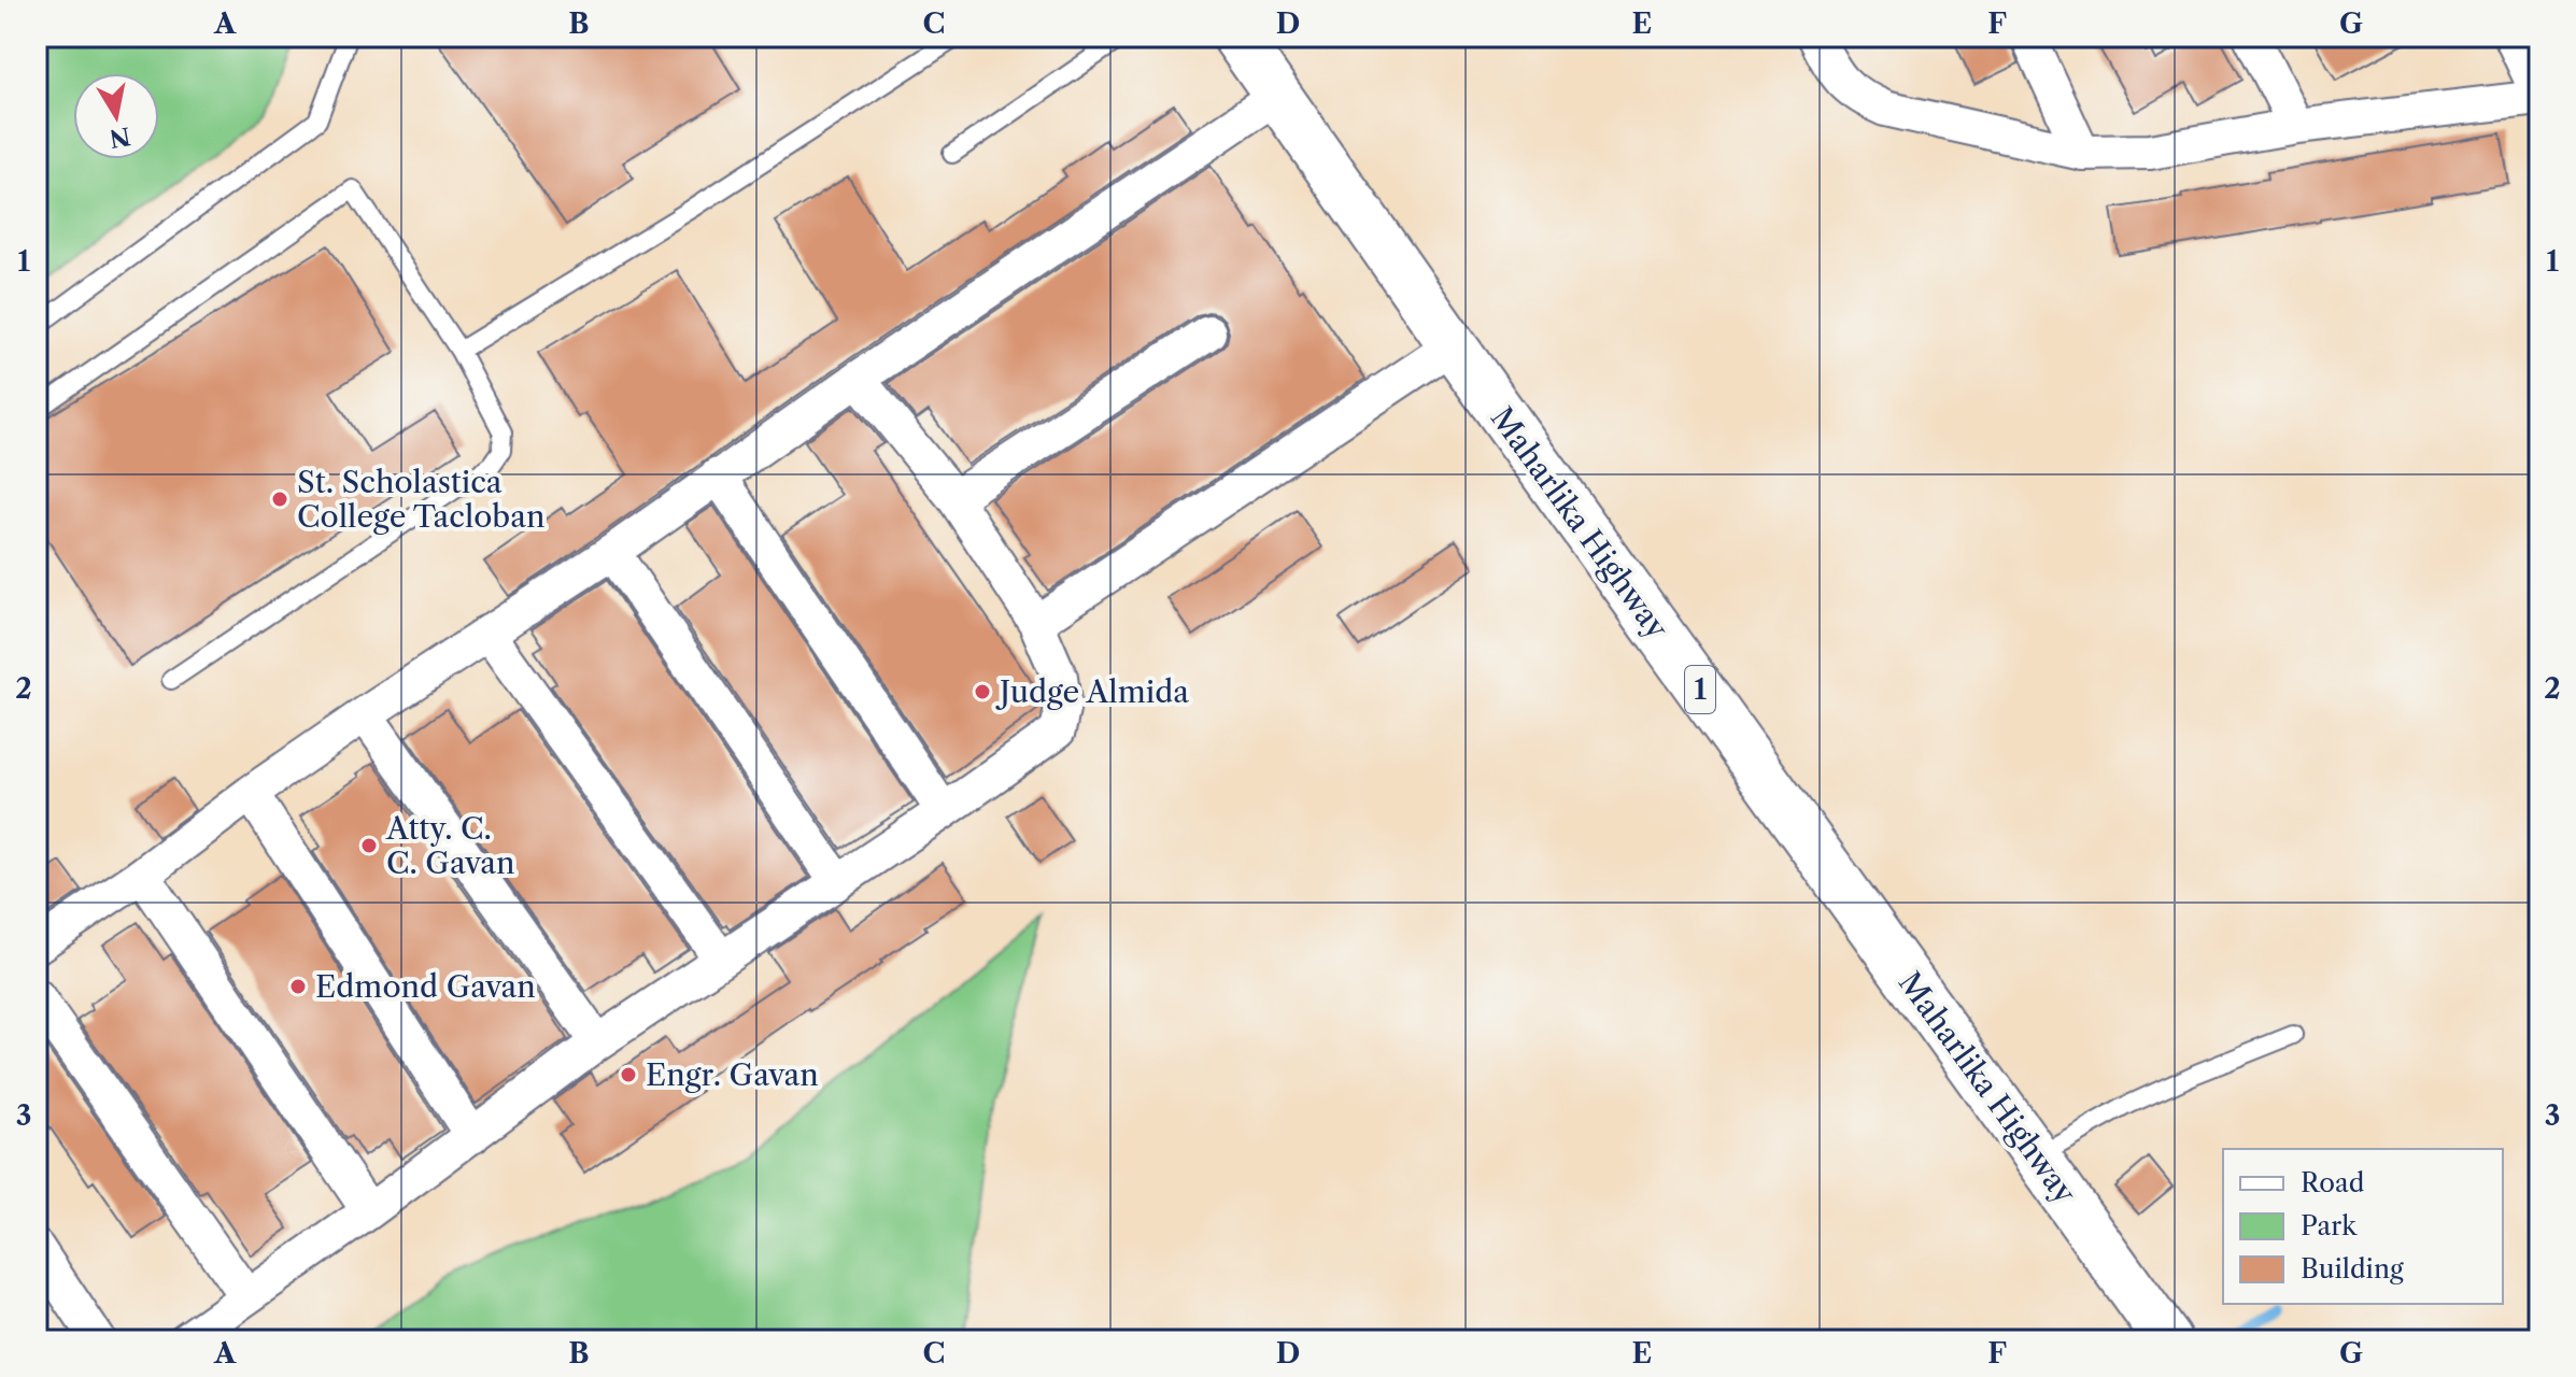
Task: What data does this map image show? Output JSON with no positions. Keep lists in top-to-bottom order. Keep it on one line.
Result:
{"streets":{"highway":["Maharlika Highway","1"]},"places":["St. Scholastica College Tacloban","Judge Almida","Atty. C. C. Gavan","Edmond Gavan","Engr. Gavan"],"legend":["Road","Park","Building"],"north":"bottom","grid":{"columns":["A","B","C","D","E","F","G"],"rows":["1","2","3"]}}
